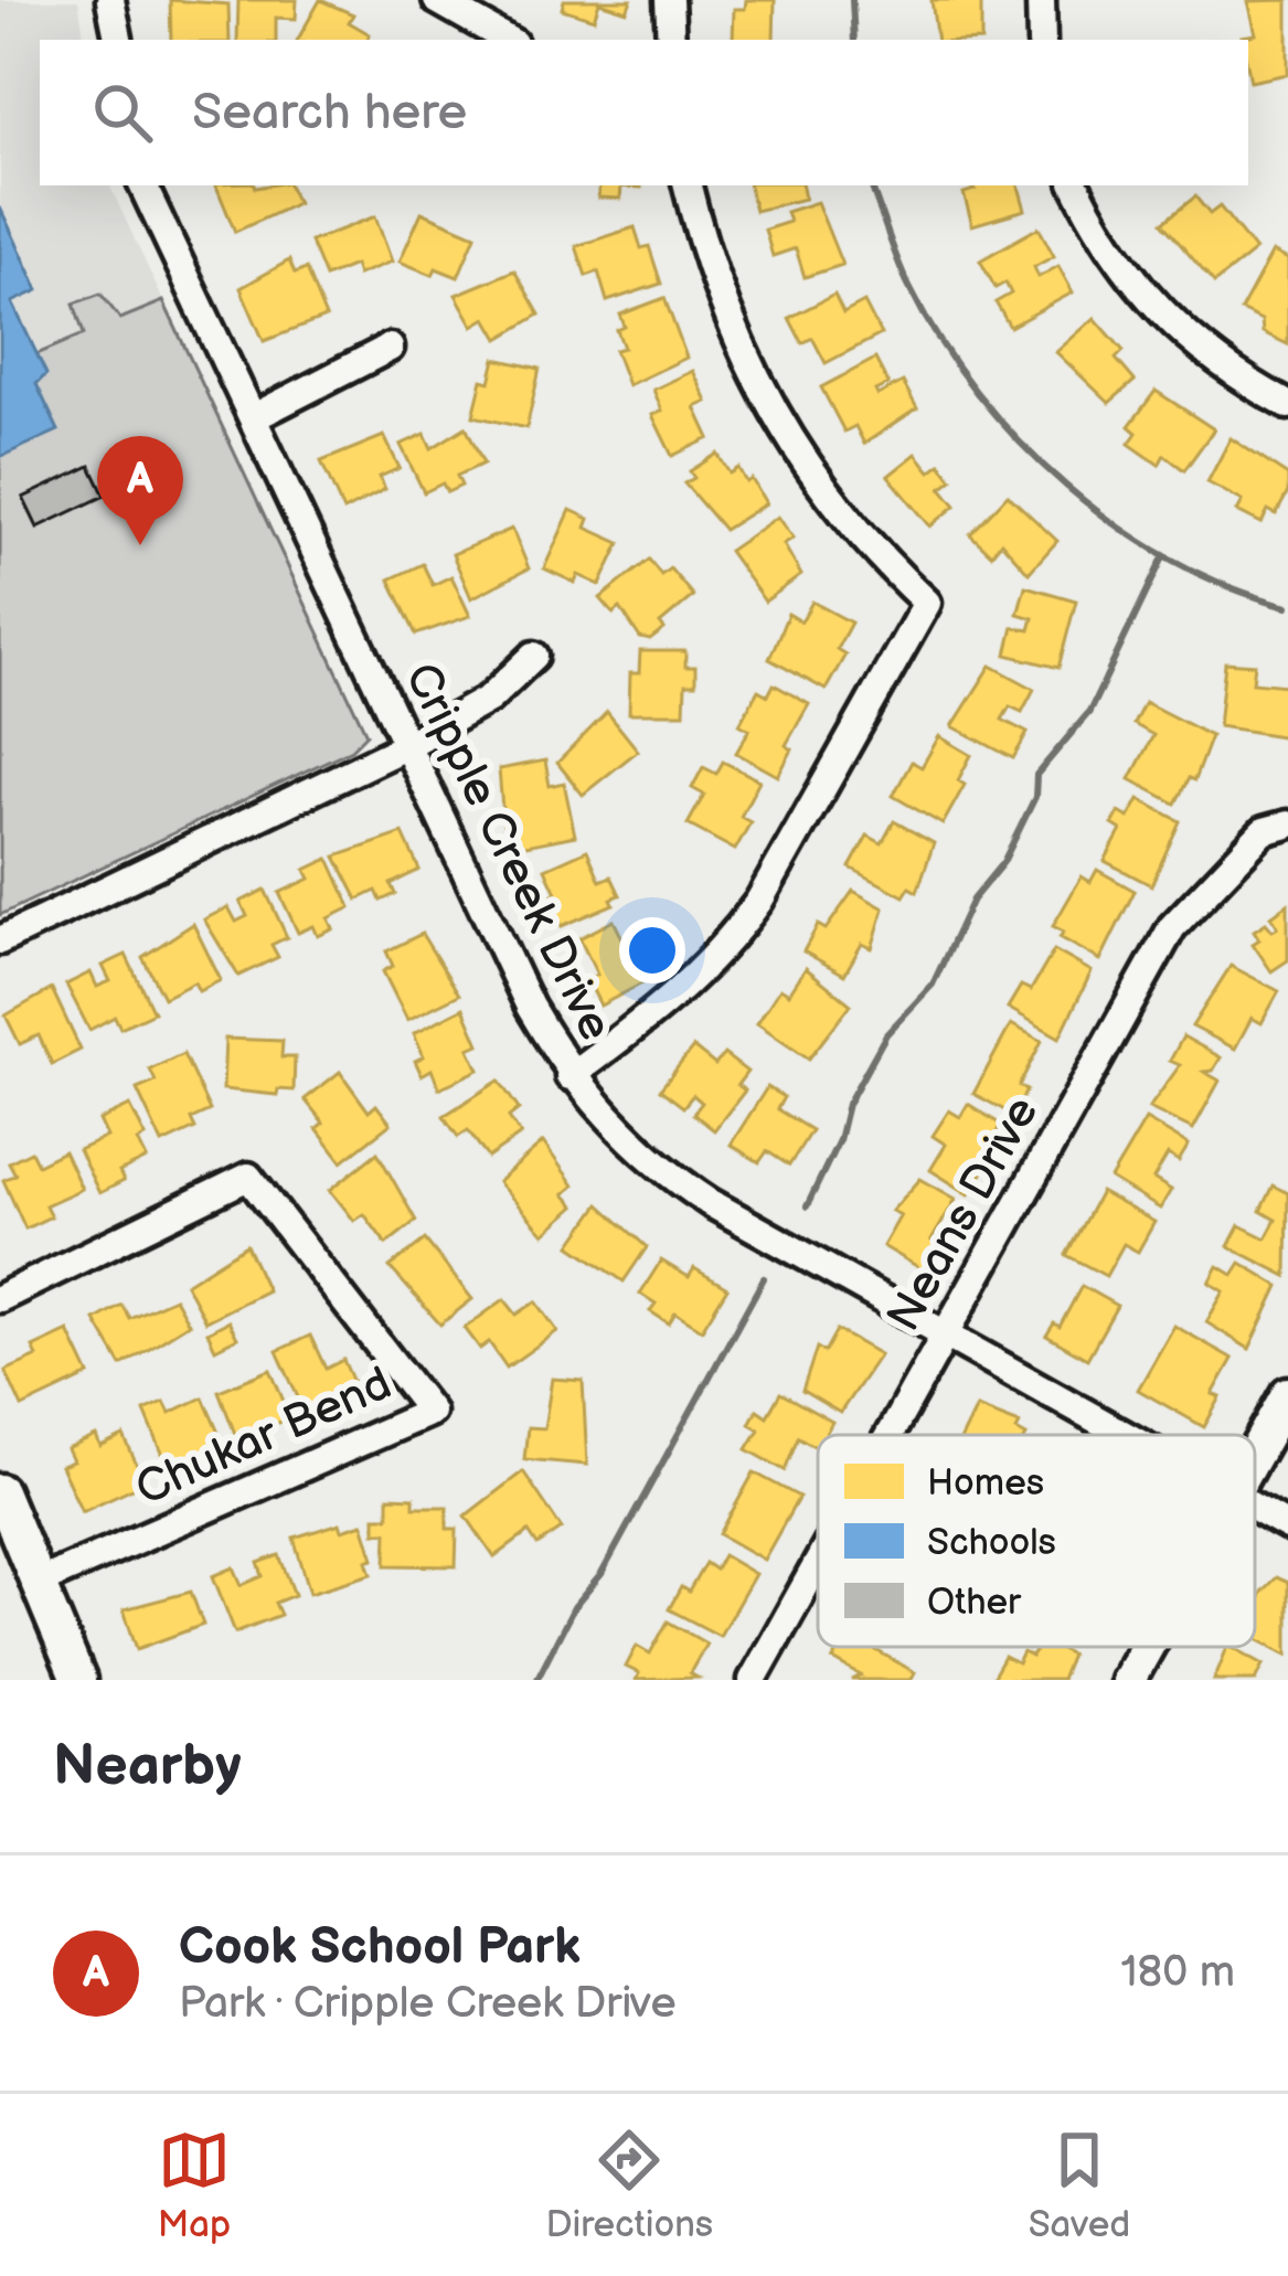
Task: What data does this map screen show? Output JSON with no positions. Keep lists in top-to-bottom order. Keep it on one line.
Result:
{"streets":{"street":["Cripple Creek Drive","Neans Drive","Chukar Bend"]},"crossings":[["Cripple Creek Drive","Neans Drive"]],"legend":["Homes","Schools","Other"],"page":{"search":"Search here","pins":"A","heading":"Nearby","list":[{"mark":"A","name":"Cook School Park","note":"Park · Cripple Creek Drive","value":"180 m"}],"nav":["Map","Directions","Saved"]}}
